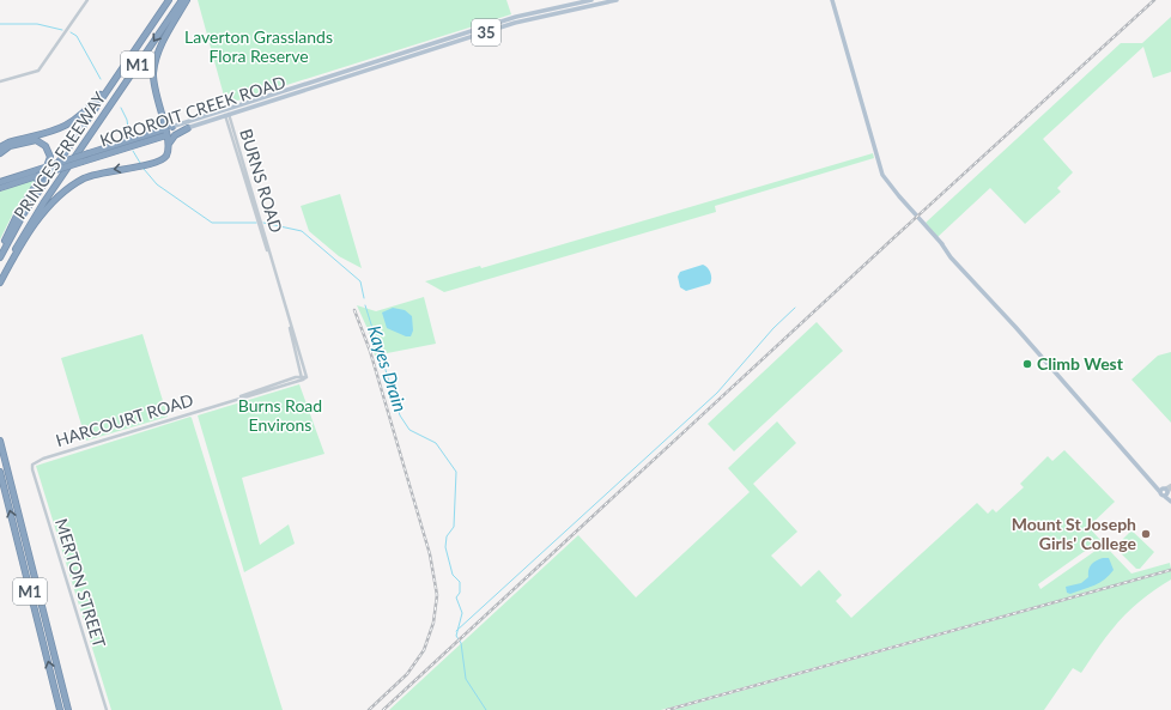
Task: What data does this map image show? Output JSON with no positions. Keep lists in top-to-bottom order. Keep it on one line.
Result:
{"streets":{"highway":["35","M1","KOROROIT CREEK ROAD","PRINCES FREEWAY"],"street":["BURNS ROAD","HARCOURT ROAD","MERTON STREET"]},"crossings":[["KOROROIT CREEK ROAD","BURNS ROAD"],["BURNS ROAD","HARCOURT ROAD"],["HARCOURT ROAD","MERTON STREET"]],"water":["Kayes Drain"],"parks":["Laverton Grasslands Flora Reserve","Burns Road Environs"],"places":["Climb West","Mount St Joseph Girls' College"]}
